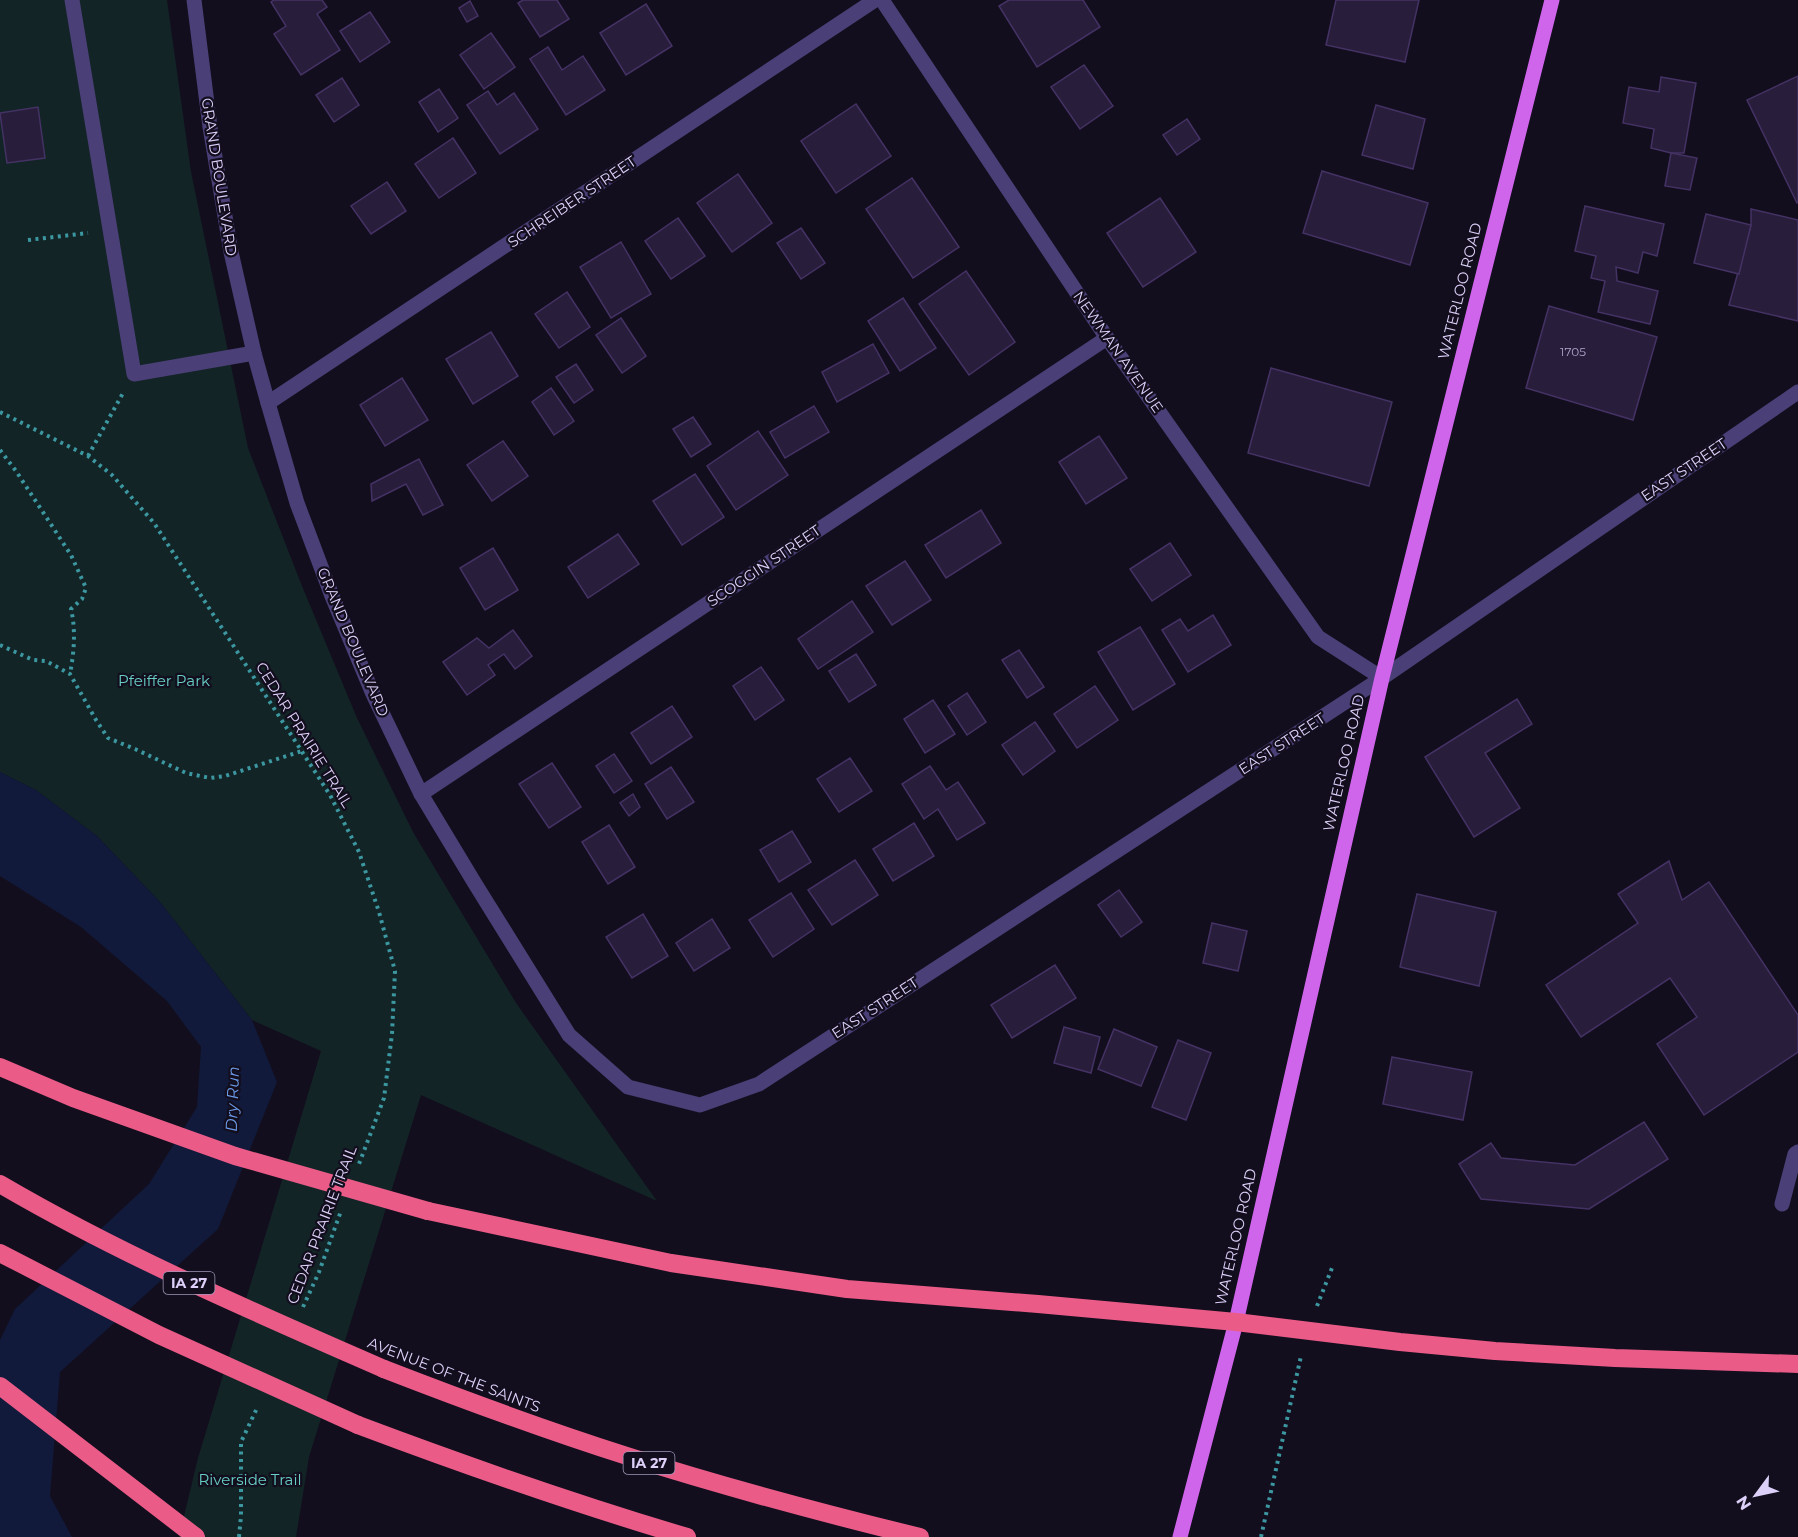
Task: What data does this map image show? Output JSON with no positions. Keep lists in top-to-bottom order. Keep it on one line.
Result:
{"streets":{"highway":["IA 27","AVENUE OF THE SAINTS"],"main road":["WATERLOO ROAD"],"street":["GRAND BOULEVARD","SCHREIBER STREET","NEWMAN AVENUE","EAST STREET","SCOGGIN STREET"],"path":["CEDAR PRAIRIE TRAIL"]},"crossings":[["GRAND BOULEVARD","SCHREIBER STREET"],["GRAND BOULEVARD","EAST STREET"],["GRAND BOULEVARD","SCOGGIN STREET"],["WATERLOO ROAD","NEWMAN AVENUE"],["WATERLOO ROAD","EAST STREET"],["NEWMAN AVENUE","EAST STREET"],["NEWMAN AVENUE","SCOGGIN STREET"]],"water":["Dry Run"],"parks":["Pfeiffer Park","Riverside Trail"],"house_numbers":["1705"],"north":"bottom left"}
